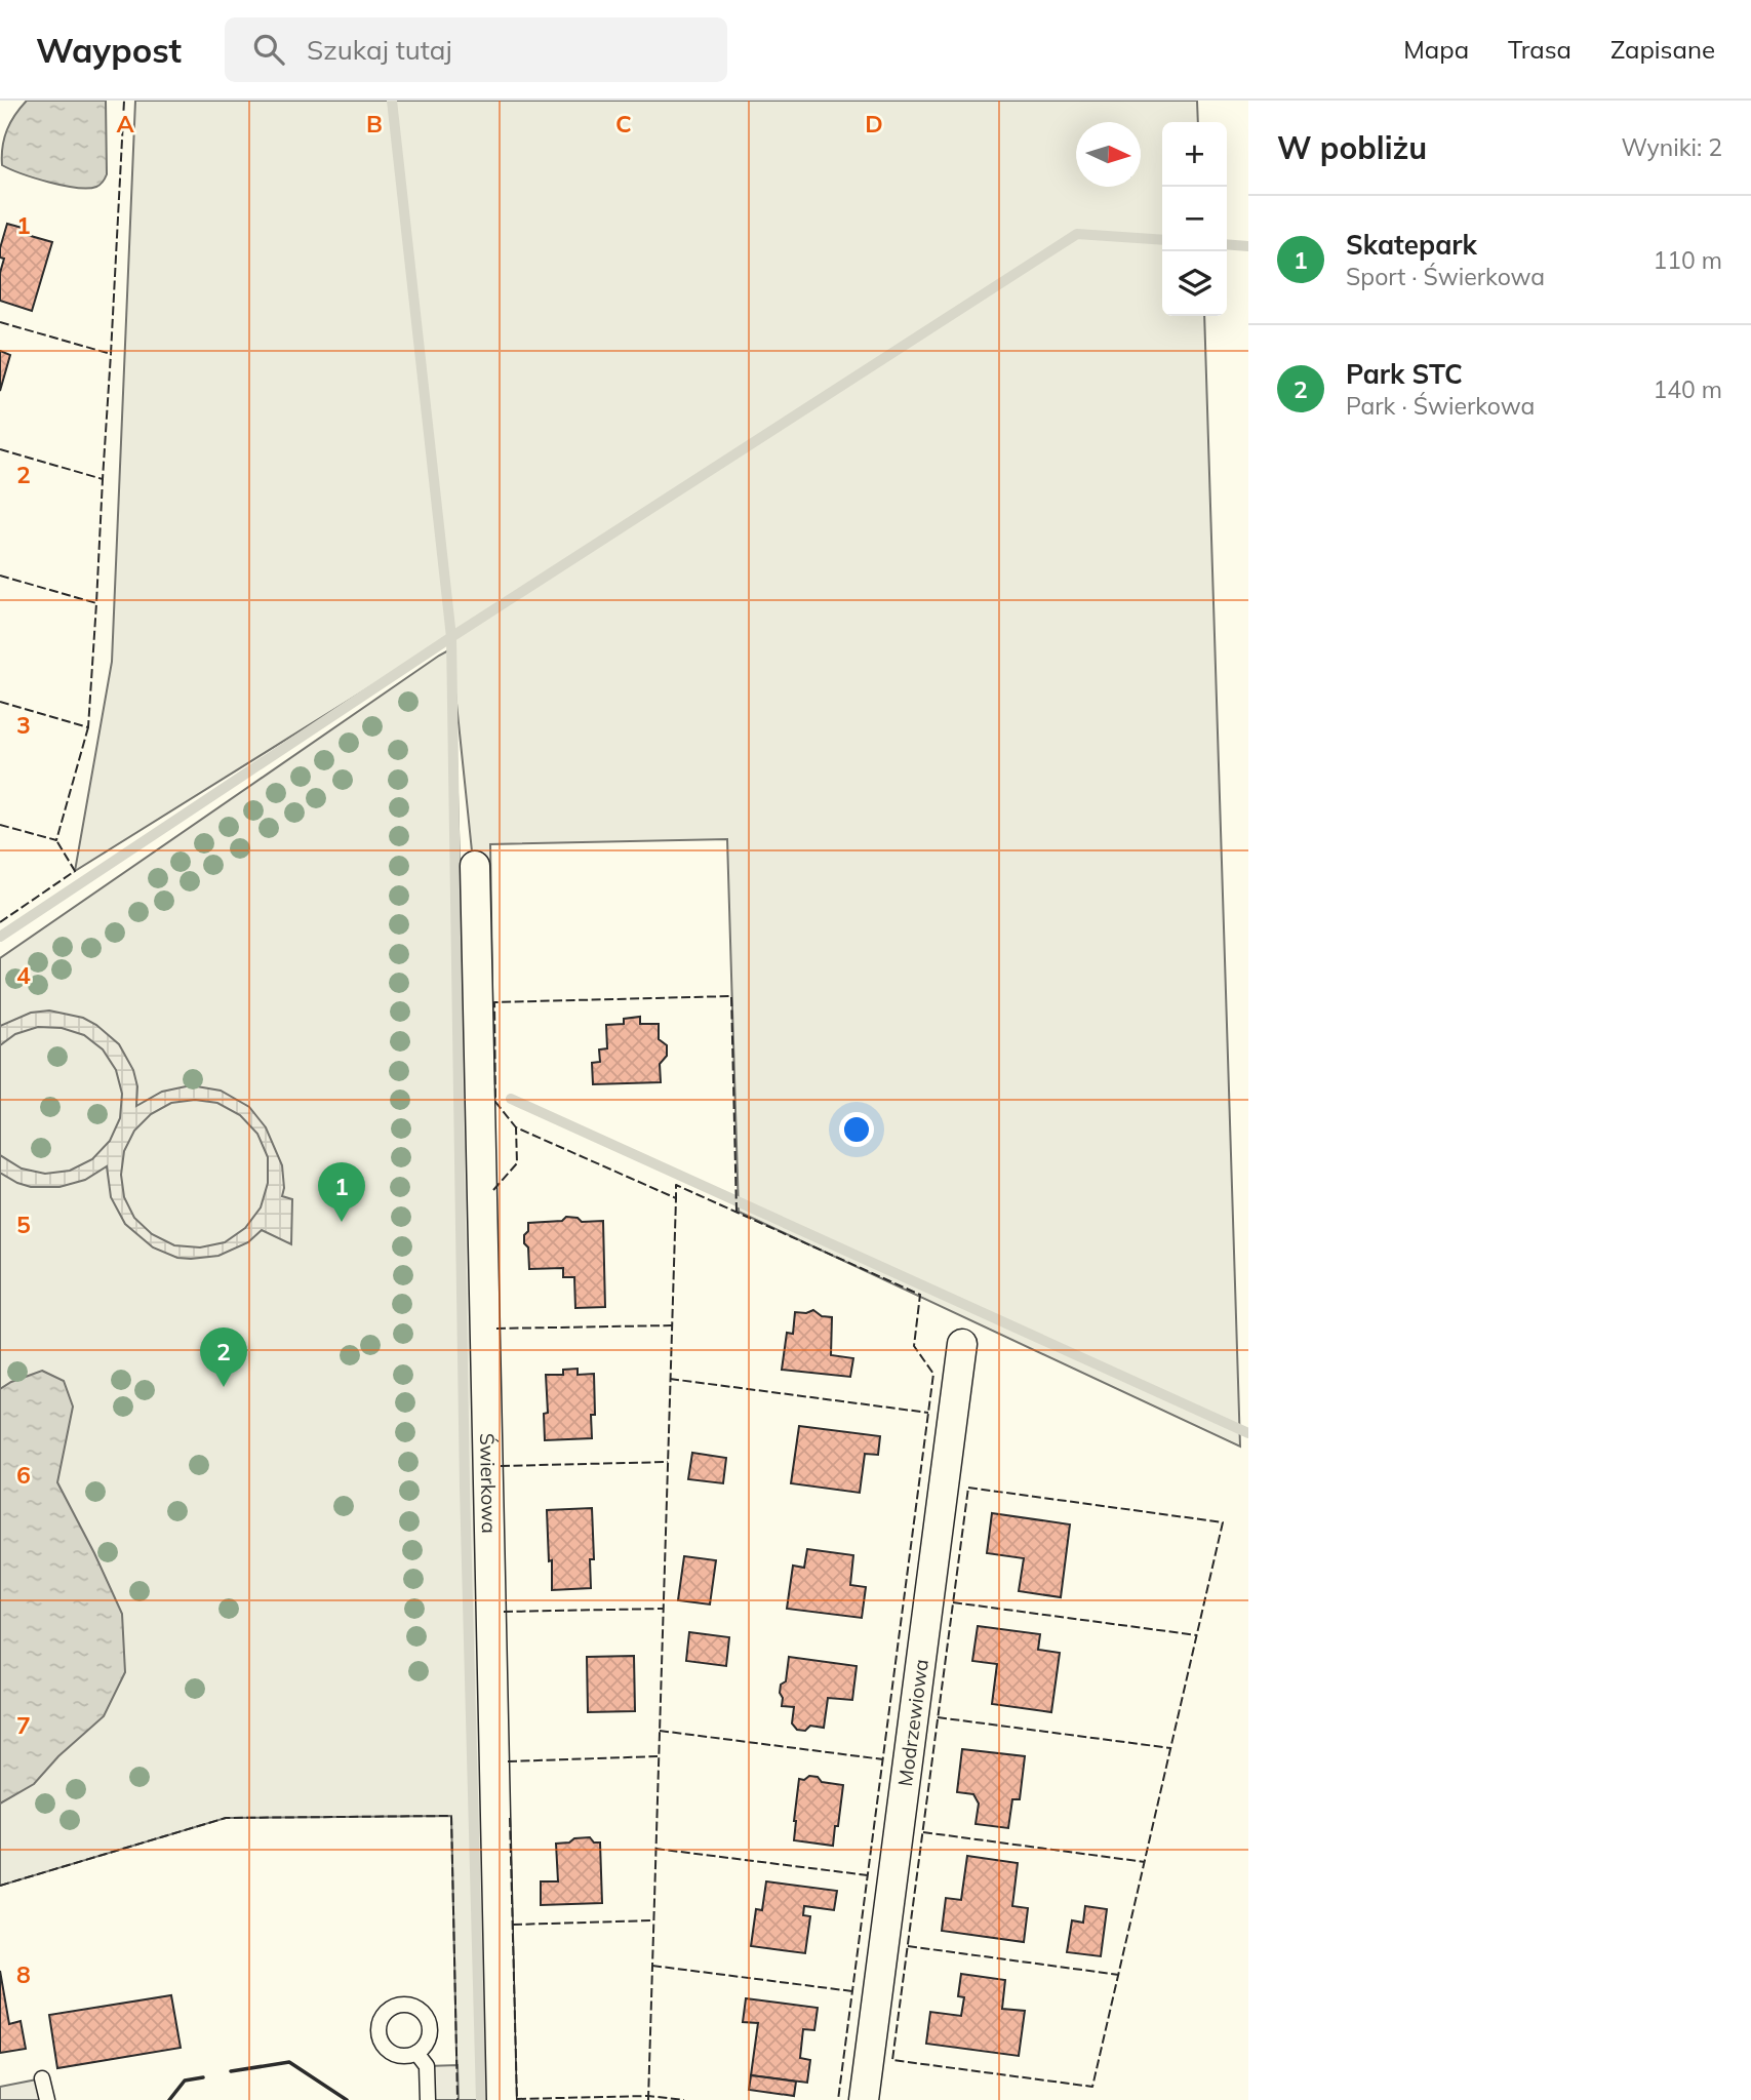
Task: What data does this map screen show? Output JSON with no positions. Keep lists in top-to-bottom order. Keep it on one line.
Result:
{"streets":{"street":["Świerkowa","Modrzewiowa"]},"north":"right","page":{"header":"Waypost","search":"Szukaj tutaj","nav":["Mapa","Trasa","Zapisane"],"heading":["W pobliżu","Wyniki: 2"],"map_buttons":["+","−"],"list":[{"mark":"1","name":"Skatepark","note":"Sport · Świerkowa","value":"110 m"},{"mark":"2","name":"Park STC","note":"Park · Świerkowa","value":"140 m"}],"pins":["1","2"]},"grid":{"columns":["A","B","C","D"],"rows":["1","2","3","4","5","6","7","8"]}}
